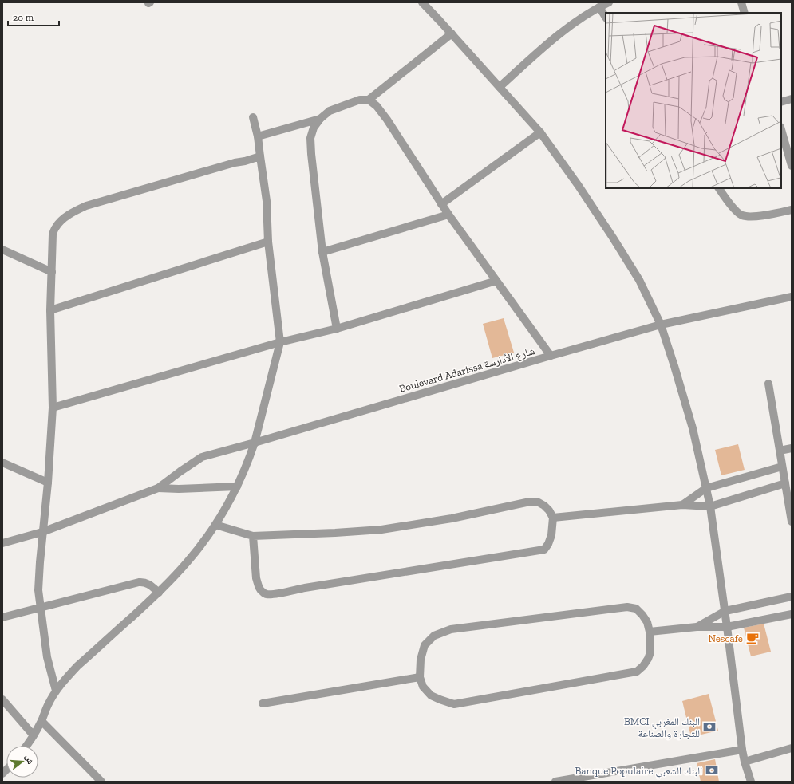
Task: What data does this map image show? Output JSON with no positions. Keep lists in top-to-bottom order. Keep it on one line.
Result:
{"streets":{"street":["Boulevard Adarissa شارع الأدارسة"]},"places":{"cafe":["Nescafe"],"bank":["BMCI البنك المغربي للتجارة والصناعة","Banque Populaire البنك الشعبي"]},"scale_bar":"20 m","north":"right"}
